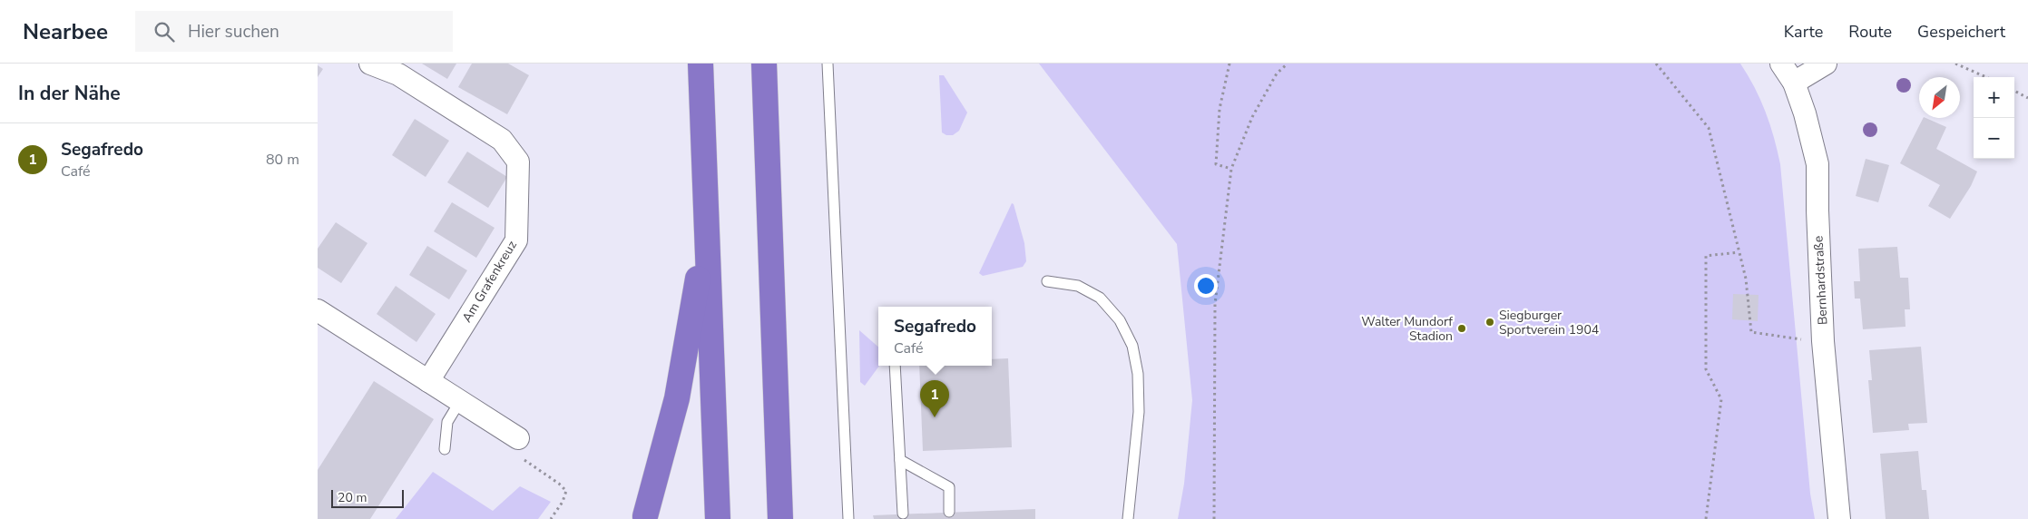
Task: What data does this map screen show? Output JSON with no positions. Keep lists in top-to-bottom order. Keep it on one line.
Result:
{"streets":{"street":["Bernhardstraße","Am Grafenkreuz"]},"places":["Siegburger Sportverein 1904","Walter Mundorf Stadion"],"scale_bar":"20 m","north":"bottom left","page":{"header":"Nearbee","search":"Hier suchen","nav":["Karte","Route","Gespeichert"],"heading":"In der Nähe","map_buttons":["+","−"],"list":[{"mark":"1","name":"Segafredo","note":"Café","value":"80 m"}],"popup":["Segafredo","Café"],"pins":"1","scale":"20 m"}}
